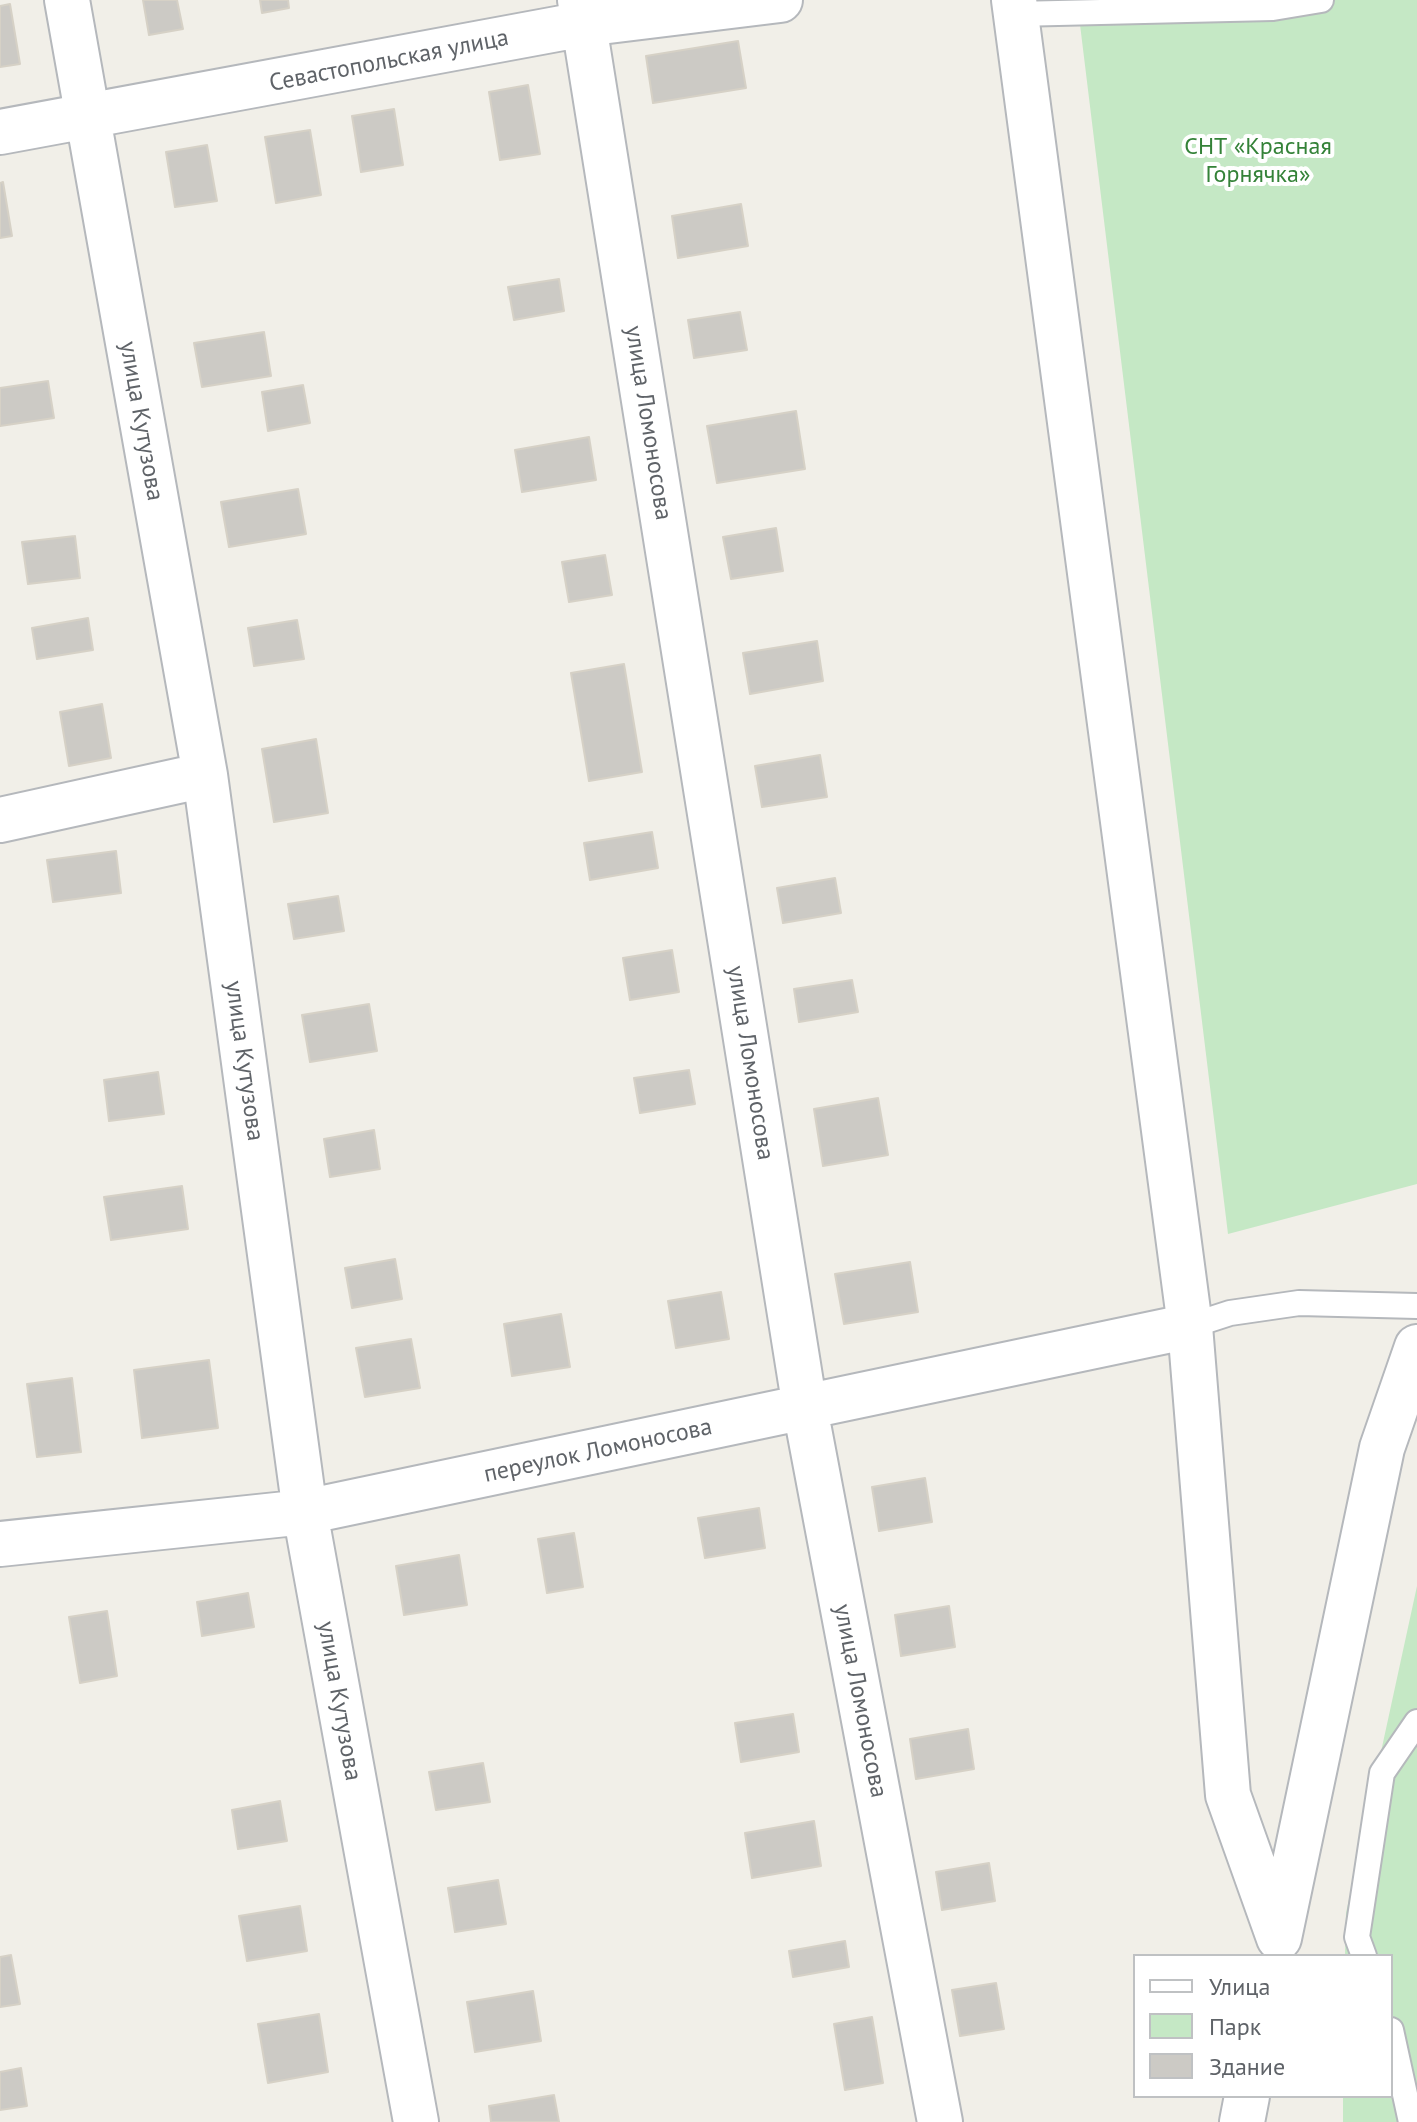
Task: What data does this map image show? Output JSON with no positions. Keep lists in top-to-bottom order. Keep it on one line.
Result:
{"streets":{"street":["Севастопольская улица","улица Кутузова","улица Ломоносова","переулок Ломоносова"]},"crossings":[["Севастопольская улица","улица Кутузова"],["Севастопольская улица","улица Ломоносова"],["улица Кутузова","переулок Ломоносова"],["улица Ломоносова","переулок Ломоносова"]],"parks":["СНТ «Красная Горнячка»"],"legend":["Улица","Парк","Здание"]}
